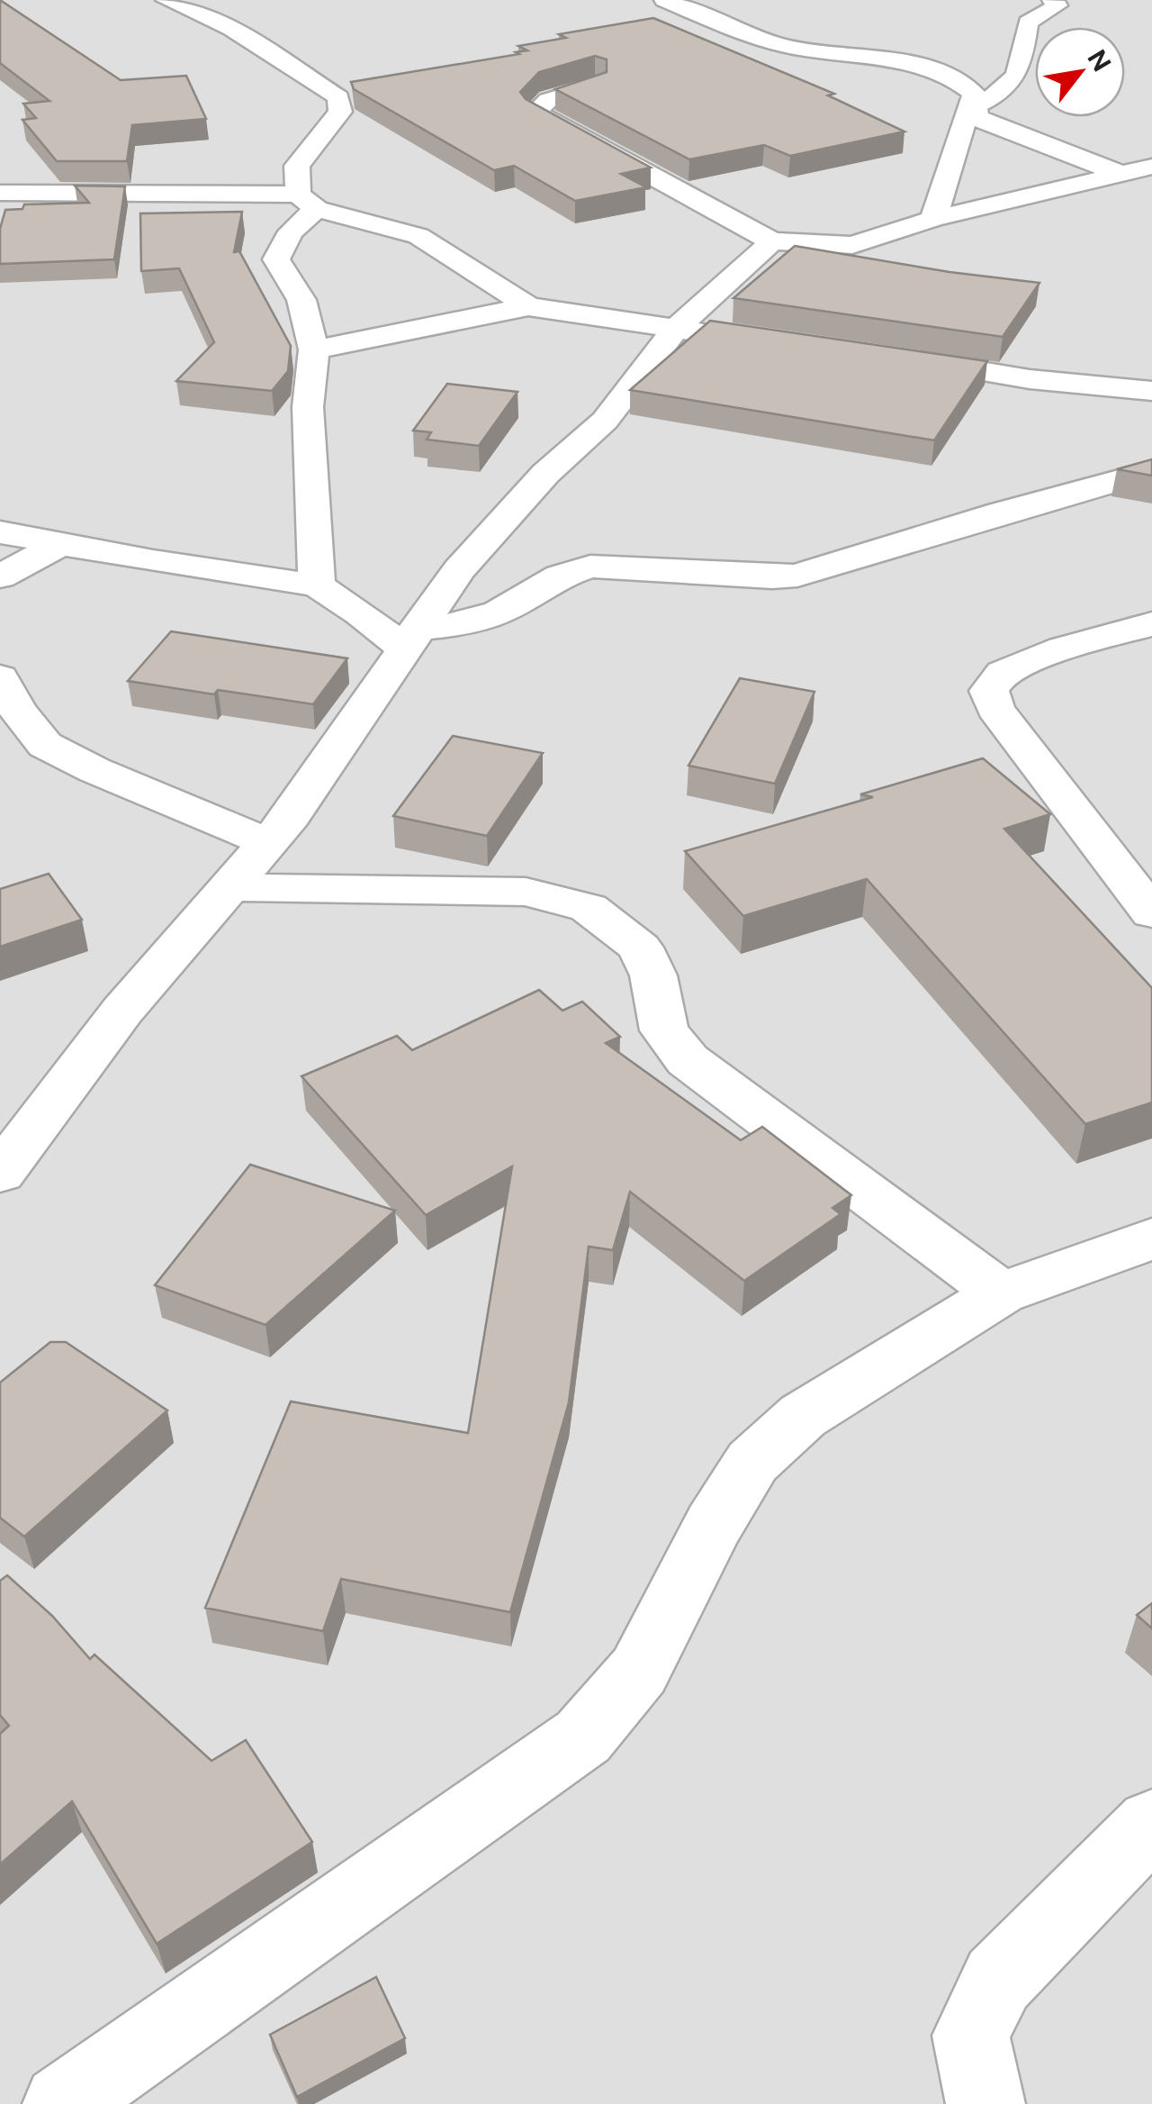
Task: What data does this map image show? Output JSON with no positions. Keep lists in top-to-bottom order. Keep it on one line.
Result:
{"north":"top right"}
